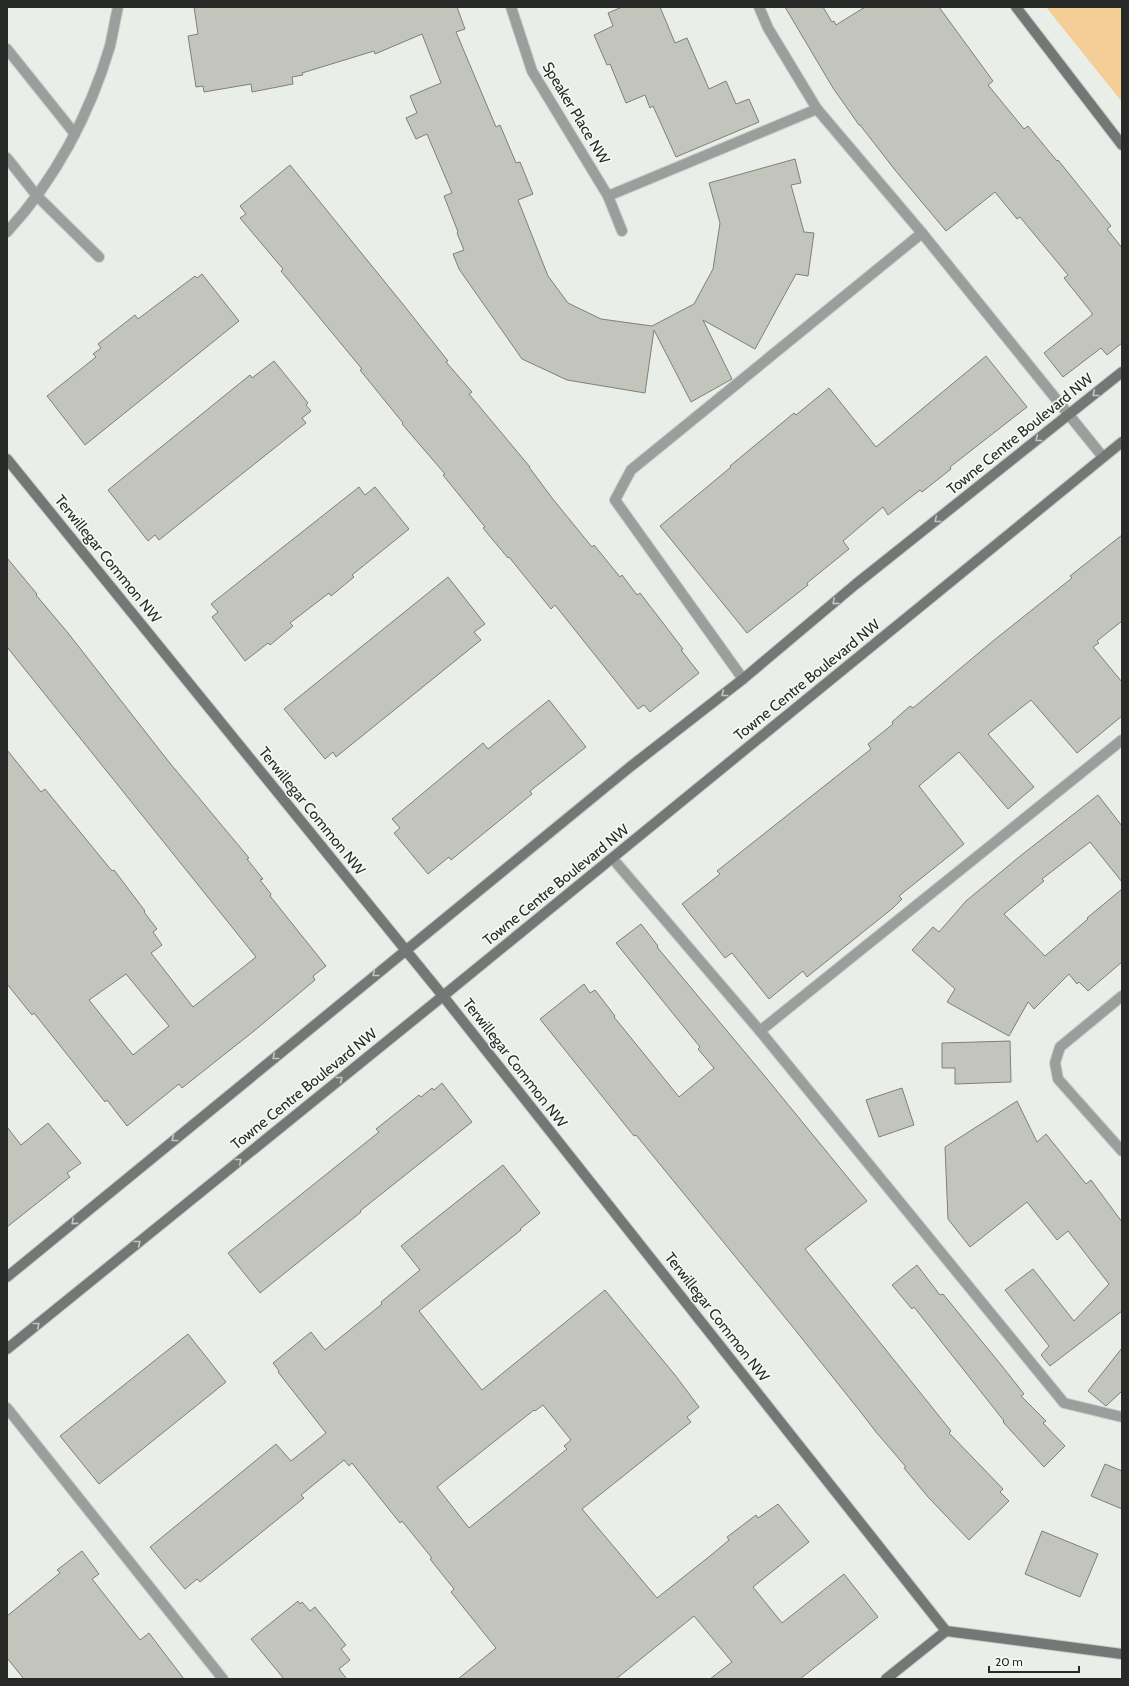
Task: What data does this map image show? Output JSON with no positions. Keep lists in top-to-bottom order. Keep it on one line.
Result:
{"streets":{"street":["Speaker Place NW","Towne Centre Boulevard NW","Terwillegar Common NW"]},"crossings":[["Towne Centre Boulevard NW","Terwillegar Common NW"]],"scale_bar":"20 m"}
